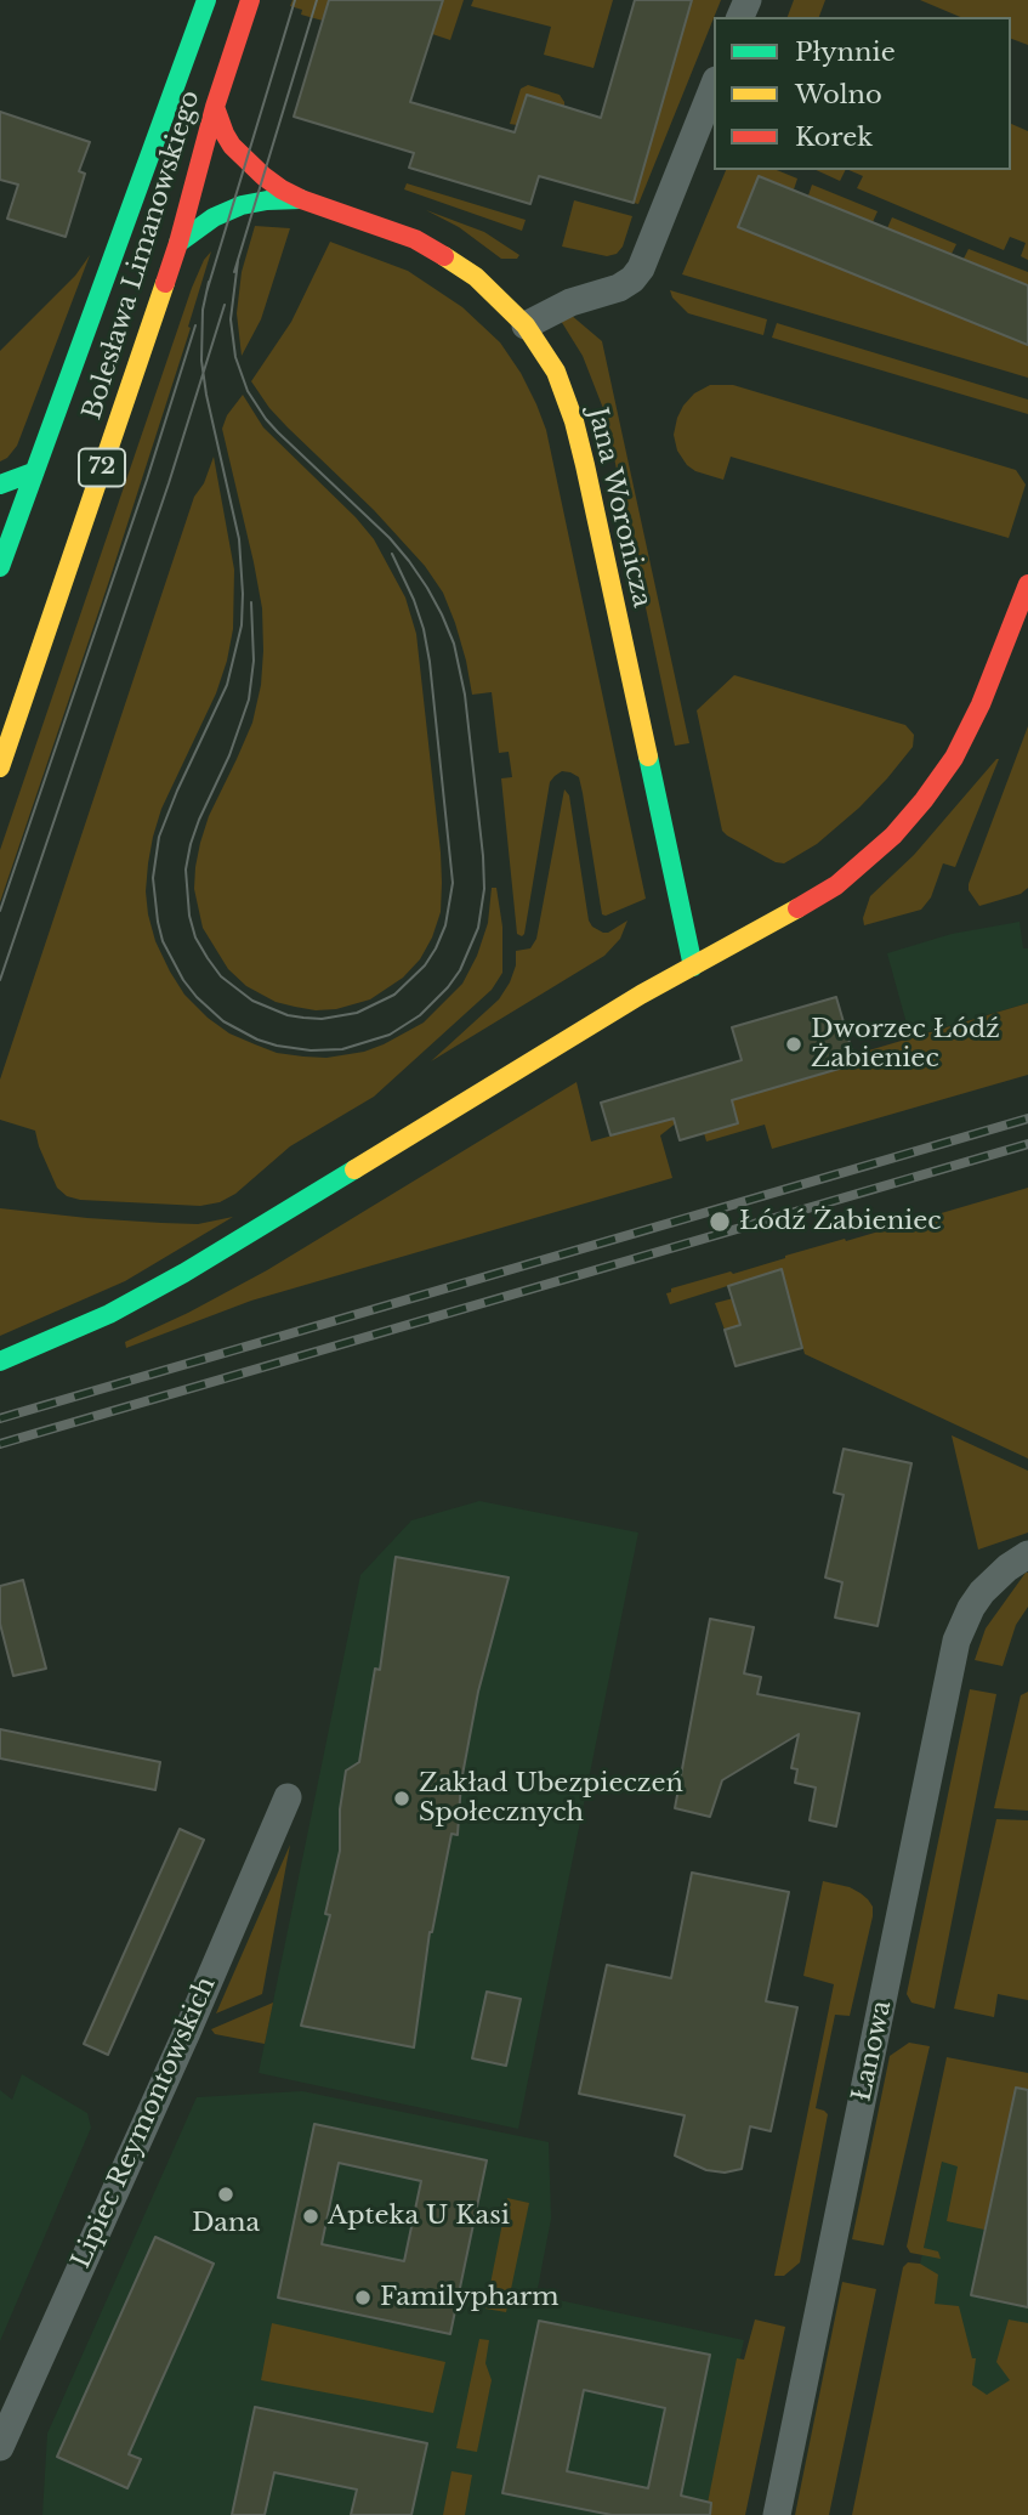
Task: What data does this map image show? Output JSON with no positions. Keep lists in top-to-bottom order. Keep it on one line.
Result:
{"streets":{"street":["Bolesława Limanowskiego","72","Jana Woronicza","Łanowa","Lipiec Reymontowskich"]},"places":["Dworzec Łódź Żabieniec","Łódź Żabieniec","Zakład Ubezpieczeń Społecznych","Dana","Apteka U Kasi","Familypharm"],"legend":["Płynnie","Wolno","Korek"]}
